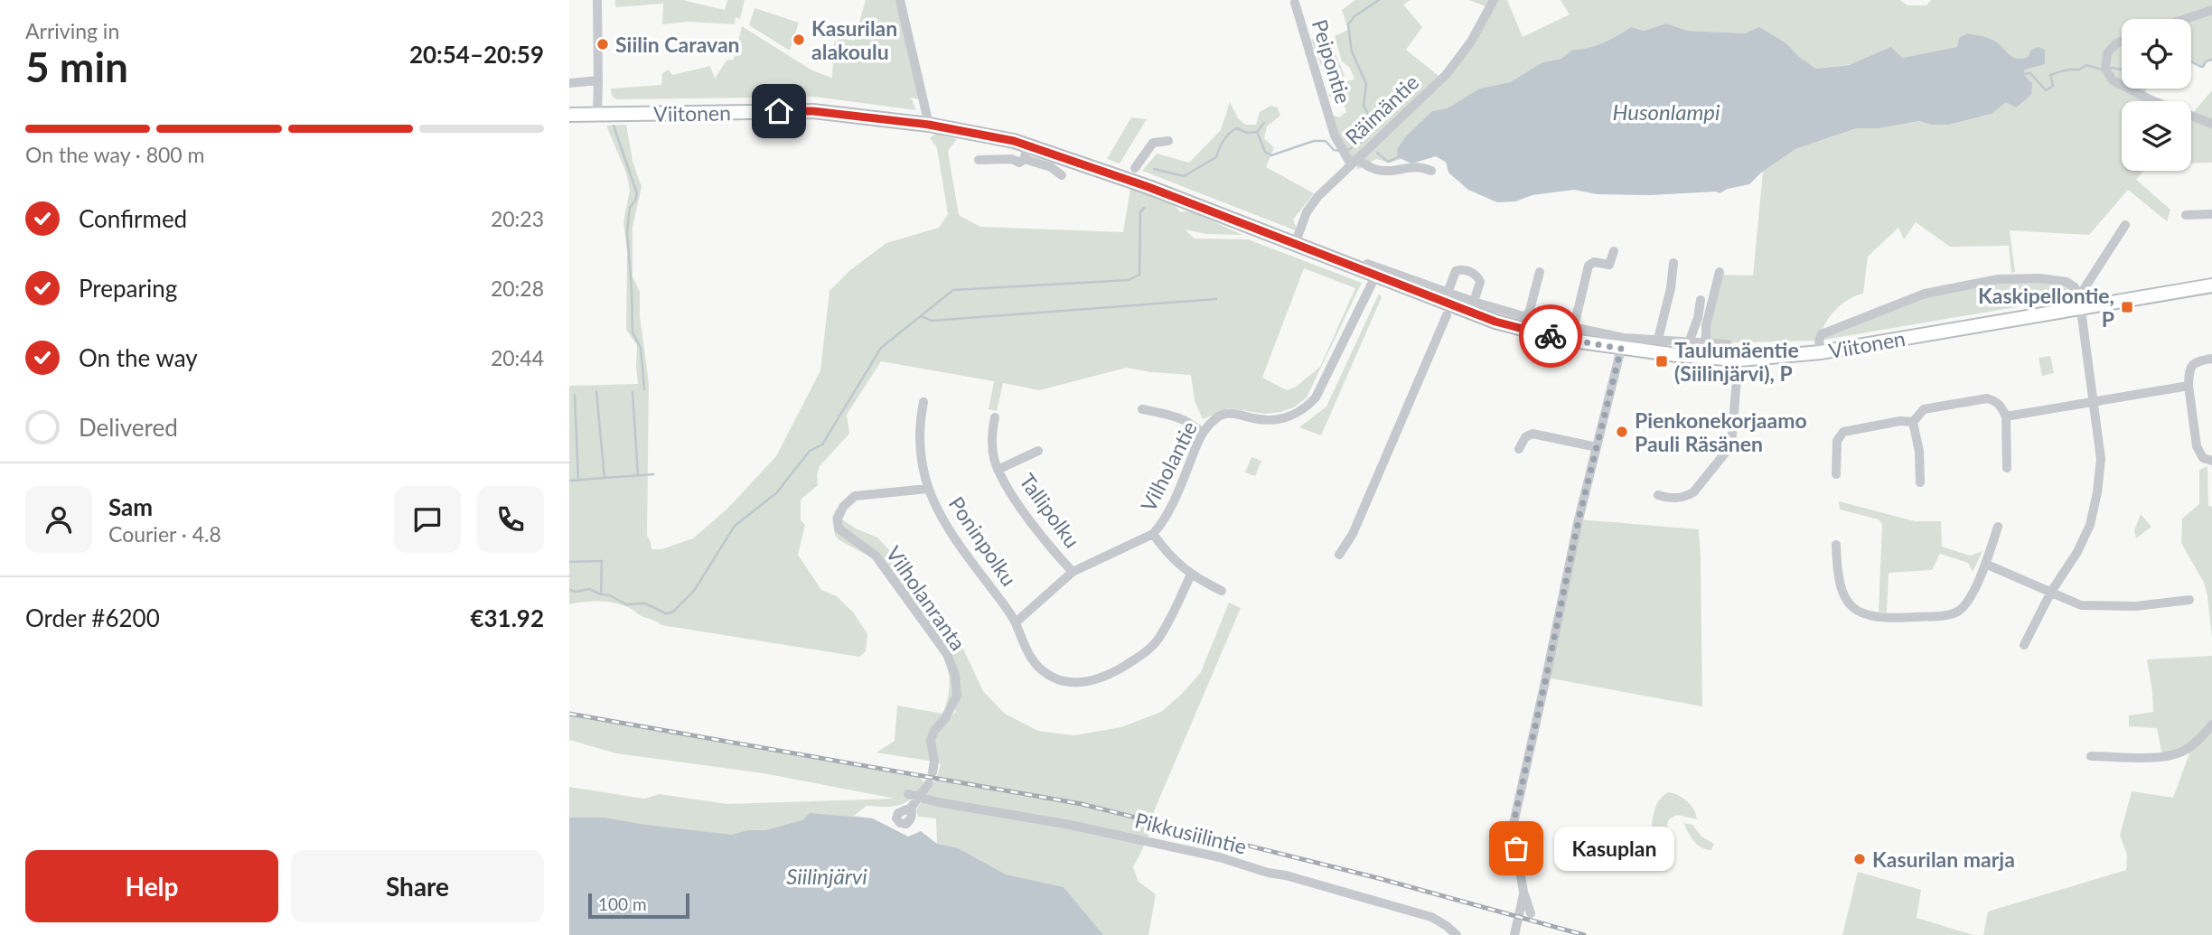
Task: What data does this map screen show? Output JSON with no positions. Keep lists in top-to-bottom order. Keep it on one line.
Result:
{"streets":{"main road":["Viitonen"],"street":["Peipontie","Räimäntie","Vilholantie","Tallipolku","Poninpolku","Vilholanranta","Pikkusiilintie"]},"crossings":[["Peipontie","Räimäntie"],["Räimäntie","Viitonen"],["Viitonen","Vilholantie"],["Vilholantie","Tallipolku"],["Vilholantie","Poninpolku"],["Poninpolku","Vilholanranta"]],"water":["Husonlampi","Siilinjärvi"],"places":{"other":["Kasurilan alakoulu","Siilin Caravan","Pienkonekorjaamo Pauli Räsänen","Kasuplan","Kasurilan marja"],"transit":["Kaskipellontie, P","Taulumäentie (Siilinjärvi), P"]},"scale_bar":"100 m","page":{"heading":["5 min","Arriving in","20:54–20:59"],"panel":["Sam","Courier · 4.8","Order #6200","€31.92"],"bar":"On the way · 800 m","list":[["Confirmed","20:23"],["Preparing","20:28"],["On the way","20:44"],"Delivered"],"bubble":"Kasuplan","buttons":["Help","Share"],"scale":"100 m"}}
